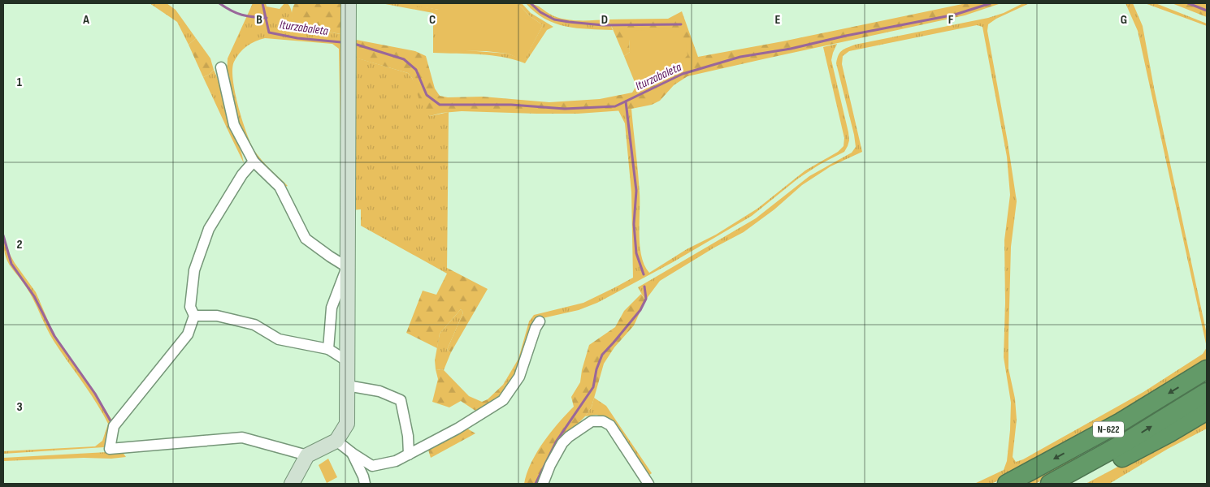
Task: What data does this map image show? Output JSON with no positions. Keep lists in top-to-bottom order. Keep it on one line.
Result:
{"streets":{"highway":["N-622"]},"water":["Iturzabaleta"],"grid":{"columns":["A","B","C","D","E","F","G"],"rows":["1","2","3"]}}
